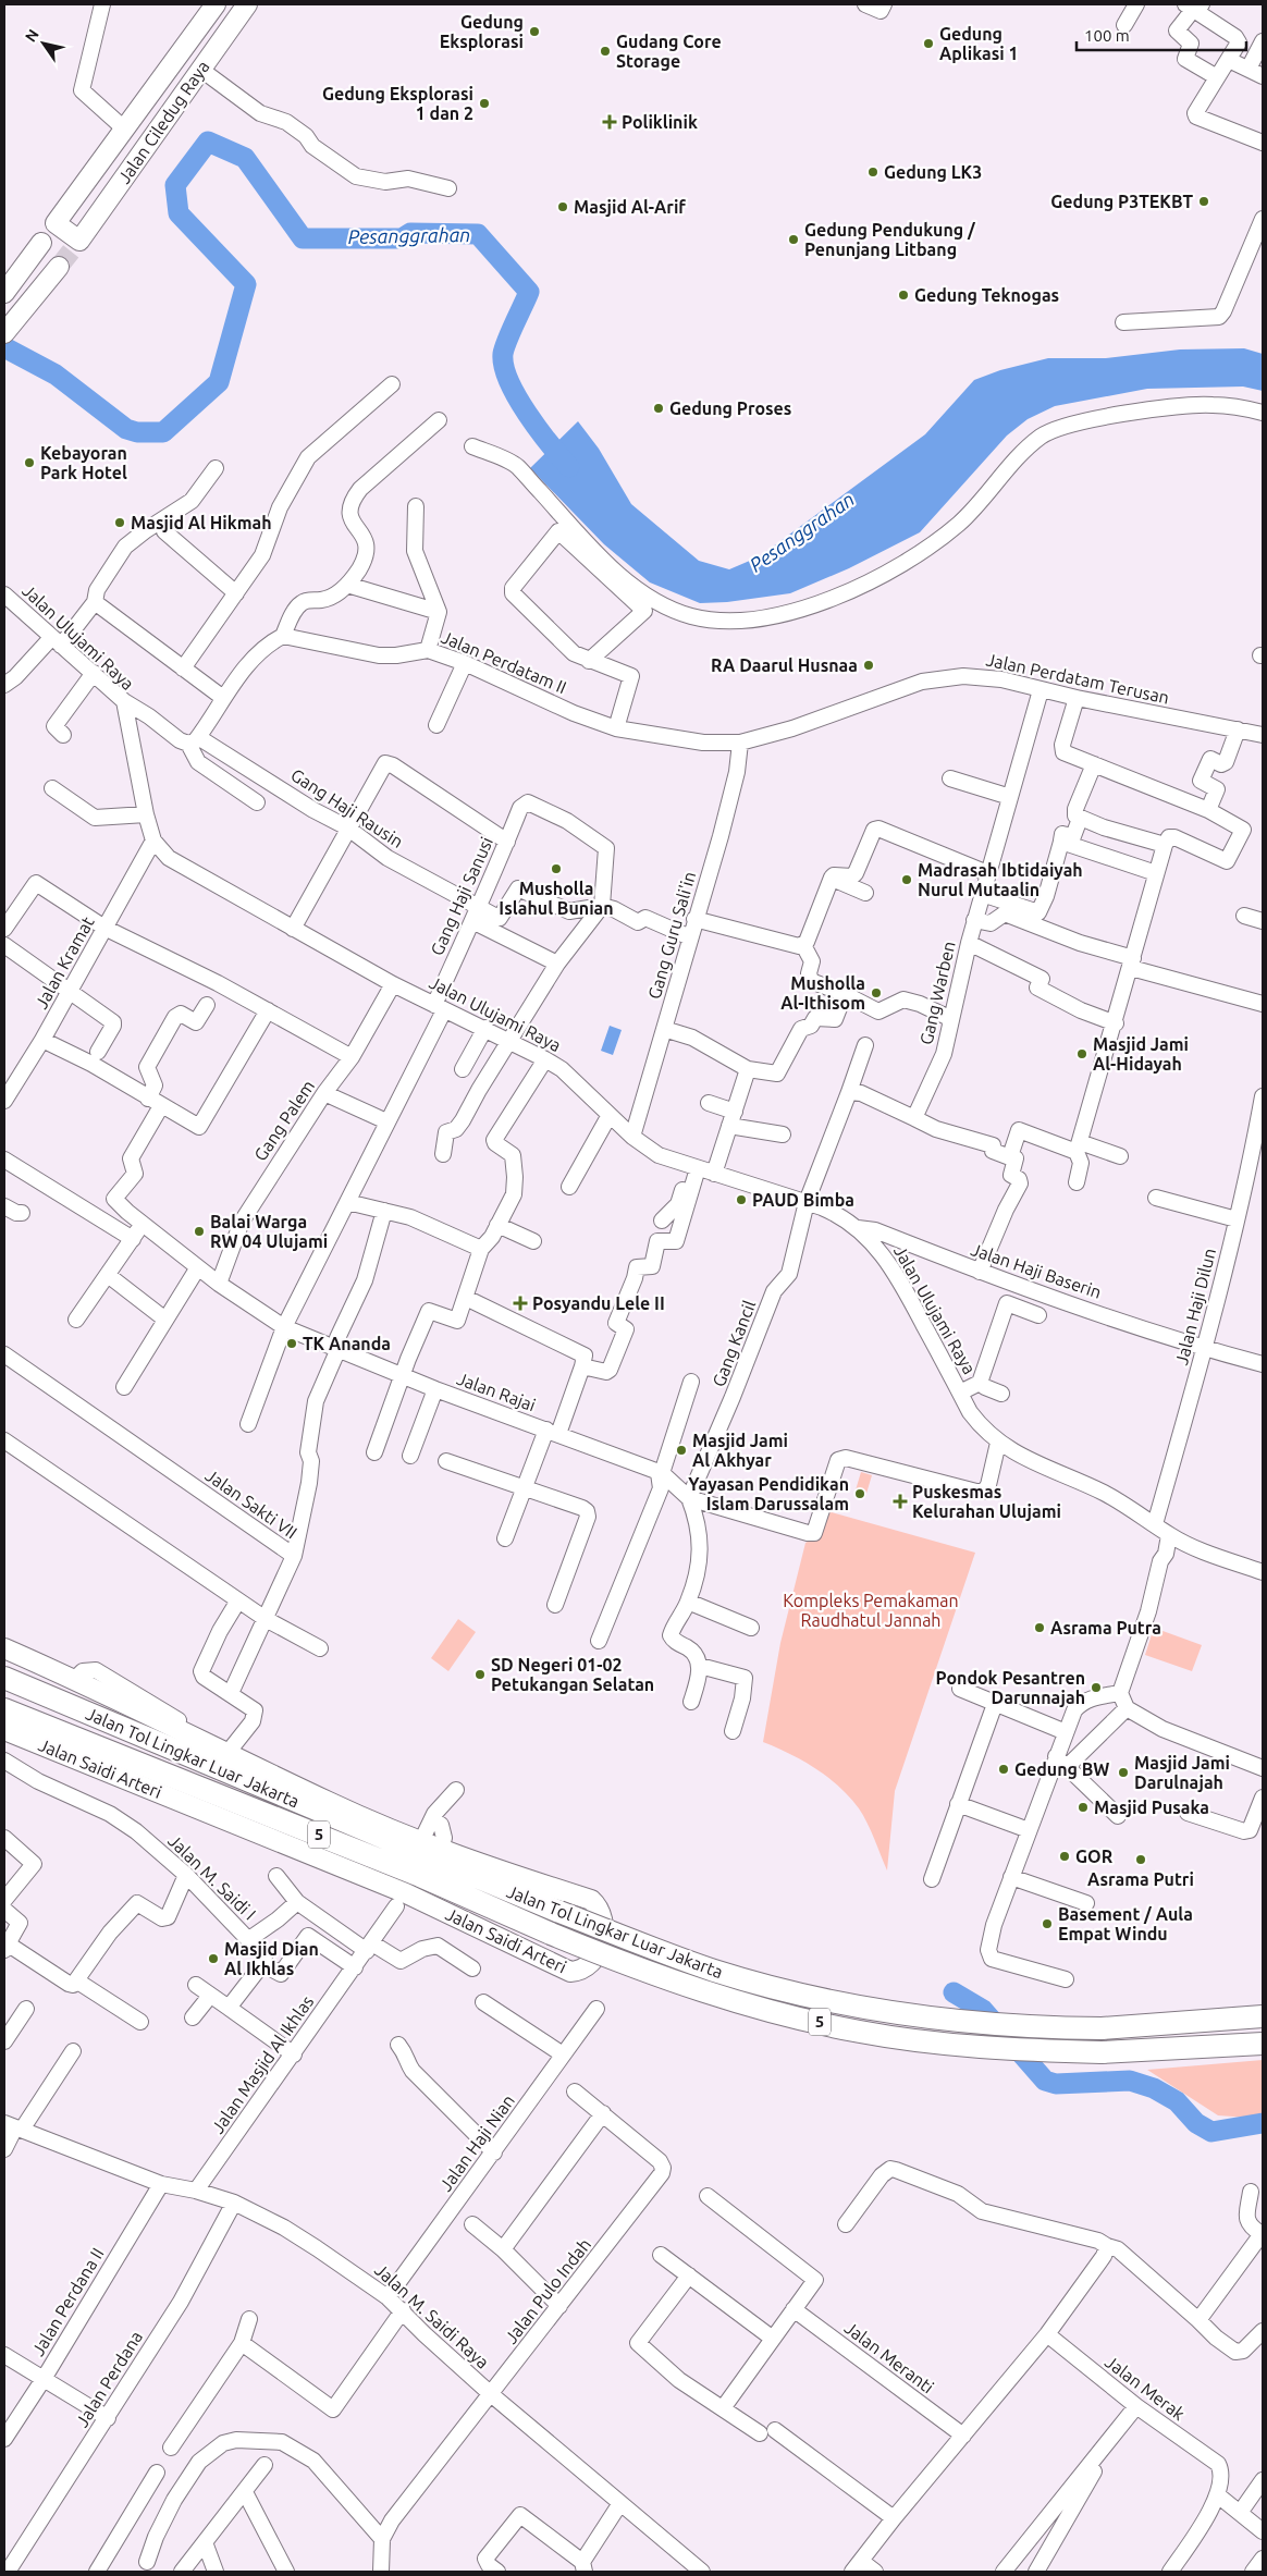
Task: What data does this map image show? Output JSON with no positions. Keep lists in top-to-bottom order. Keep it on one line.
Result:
{"streets":{"highway":["Jalan Tol Lingkar Luar Jakarta","5"],"main road":["Jalan Ciledug Raya","Jalan Saidi Arteri"],"street":["Jalan Ulujami Raya","Jalan Perdatam II","Jalan Perdatam Terusan","Gang Haji Rausin","Gang Haji Sanusi","Gang Guru Sali'in","Jalan Kramat","Gang Warben","Gang Palem","Jalan Haji Baserin","Jalan Haji Dilun","Gang Kancil","Jalan Rajai","Jalan Sakti VII","Jalan M. Saidi I","Jalan Masjid Al Ikhlas","Jalan Haji Nian","Jalan Pulo Indah","Jalan Perdana II","Jalan M. Saidi Raya","Jalan Meranti","Jalan Perdana","Jalan Merak"]},"crossings":[["Jalan Ulujami Raya","Gang Haji Sanusi"],["Jalan Ulujami Raya","Gang Guru Sali'in"],["Jalan Ulujami Raya","Jalan Kramat"],["Jalan Ulujami Raya","Gang Palem"],["Jalan Ulujami Raya","Jalan Haji Baserin"],["Jalan Ulujami Raya","Jalan Haji Dilun"],["Jalan Ulujami Raya","Gang Kancil"],["Jalan Perdatam II","Jalan Perdatam Terusan"],["Jalan Perdatam II","Gang Guru Sali'in"],["Jalan Perdatam Terusan","Gang Warben"],["Gang Haji Rausin","Gang Haji Sanusi"],["Gang Palem","Jalan Rajai"],["Jalan Haji Baserin","Jalan Haji Dilun"],["Gang Kancil","Jalan Rajai"],["Jalan Tol Lingkar Luar Jakarta","Jalan Saidi Arteri"],["Jalan Masjid Al Ikhlas","Jalan M. Saidi Raya"],["Jalan Haji Nian","Jalan M. Saidi Raya"],["Jalan Pulo Indah","Jalan M. Saidi Raya"],["Jalan Perdana II","Jalan M. Saidi Raya"],["Jalan M. Saidi Raya","Jalan Perdana"]],"water":["Pesanggrahan"],"parks":["Kompleks Pemakaman Raudhatul Jannah"],"places":{"other":["Gedung Eksplorasi","Gedung Aplikasi 1","Gudang Core Storage","Gedung Eksplorasi 1 dan 2","Gedung LK3","Gedung P3TEKBT","Masjid Al-Arif","Gedung Pendukung / Penunjang Litbang","Gedung Teknogas","Gedung Proses","Kebayoran Park Hotel","Masjid Al Hikmah","RA Daarul Husnaa","Musholla Islahul Bunian","Madrasah Ibtidaiyah Nurul Mutaalin","Musholla Al-Ithisom","Masjid Jami Al-Hidayah","PAUD Bimba","Balai Warga RW 04 Ulujami","TK Ananda","Masjid Jami Al Akhyar","Yayasan Pendidikan Islam Darussalam","Asrama Putra","SD Negeri 01-02 Petukangan Selatan","Pondok Pesantren Darunnajah","Gedung BW","Masjid Jami Darulnajah","Masjid Pusaka","GOR","Asrama Putri","Basement / Aula Empat Windu","Masjid Dian Al Ikhlas"],"health":["Poliklinik","Posyandu Lele II","Puskesmas Kelurahan Ulujami"]},"scale_bar":"100 m","north":"top left"}
